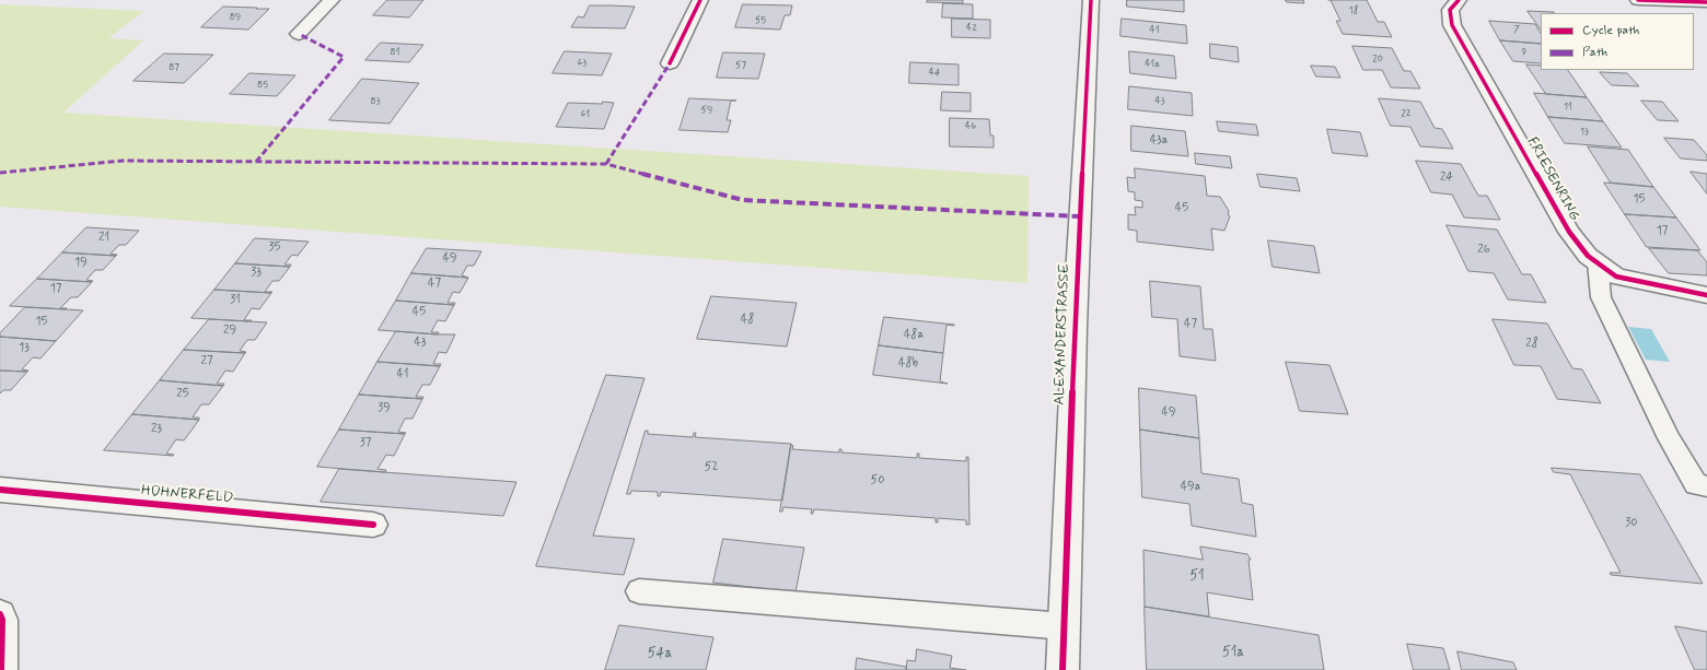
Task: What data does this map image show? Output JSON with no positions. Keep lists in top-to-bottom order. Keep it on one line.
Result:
{"streets":{"street":["FRIESENRING","ALEXANDERSTRASSE","HÜHNERFELD"]},"house_numbers":["18","89","55","42","7","41","81","9","20","63","41a","57","87","44","85","83","43","11","59","22","61","46","13","43a","24","15","45","17","21","35","26","49","19","33","47","17","31","45","48","15","47","29","48a","43","28","13","27","48b","41","25","39","49","23","37","52","50","49a","30","51","51a","54a"],"legend":["Cycle path","Path"]}
